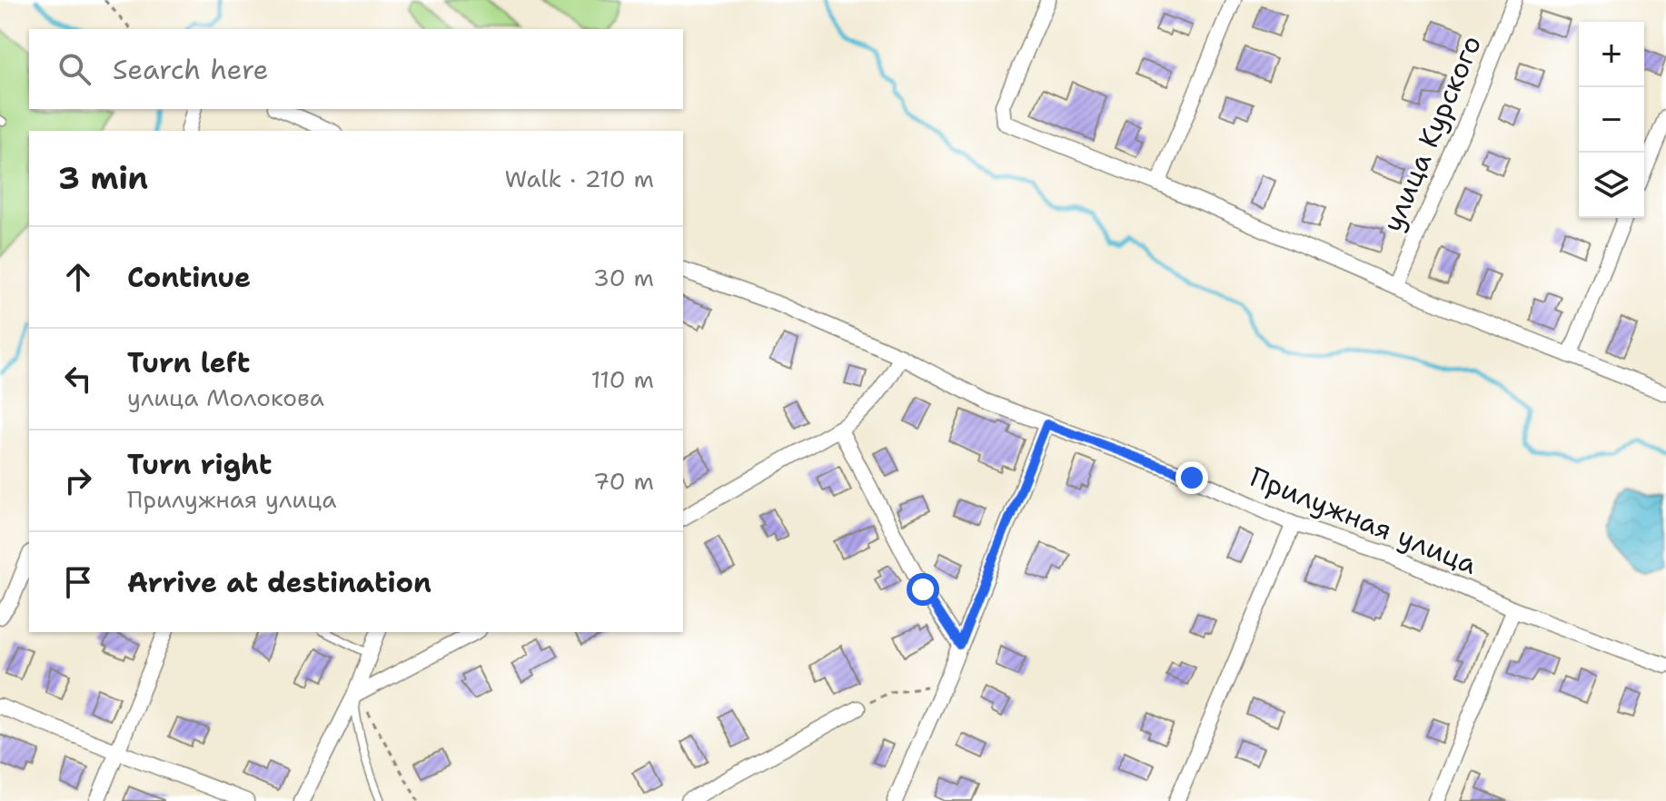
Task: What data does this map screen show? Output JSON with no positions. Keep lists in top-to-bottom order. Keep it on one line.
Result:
{"streets":{"street":["улица Курского","Прилужная улица"]},"page":{"map_buttons":["+","−"],"search":"Search here","heading":["3 min","Walk · 210 m"],"list":[["Continue","30 m"],["Turn left","улица Молокова","110 m"],["Turn right","Прилужная улица","70 m"],"Arrive at destination"]}}
